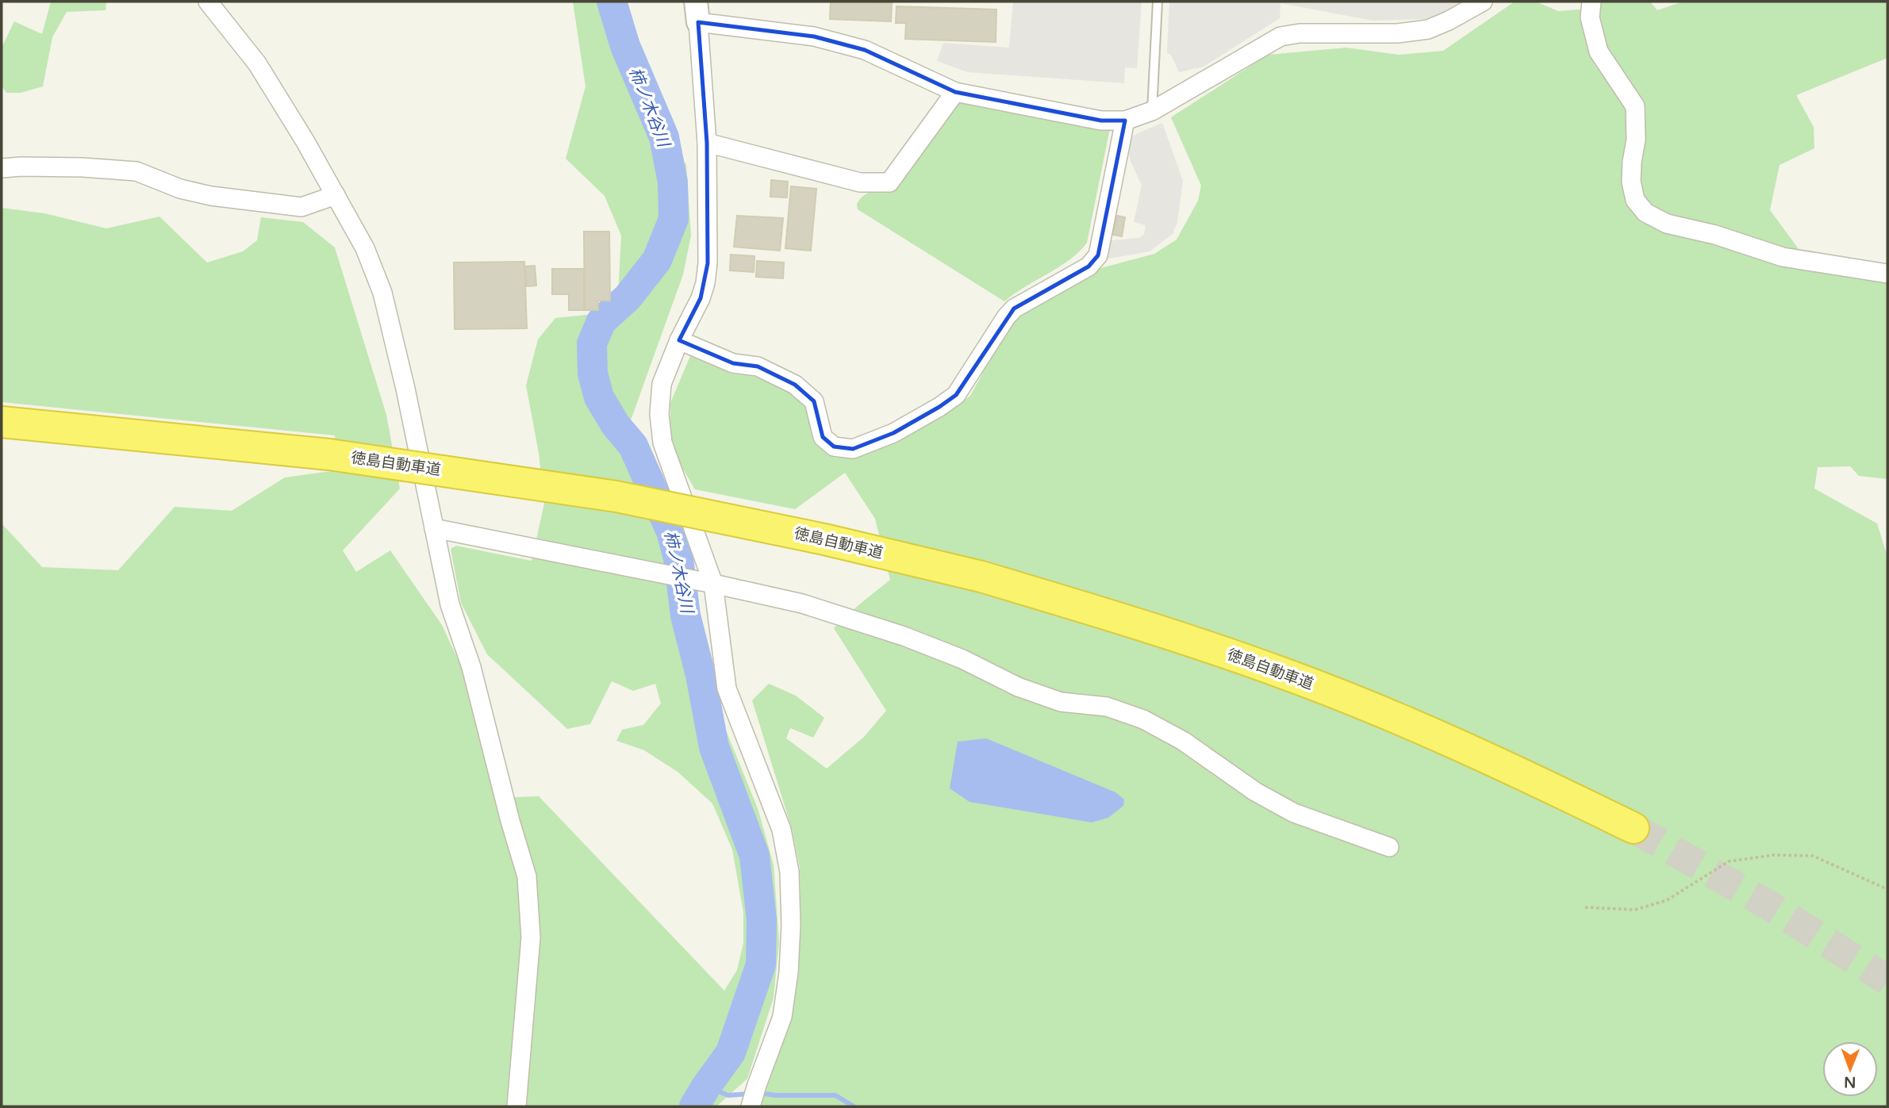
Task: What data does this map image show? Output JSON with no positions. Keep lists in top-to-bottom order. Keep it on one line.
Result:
{"streets":{"highway":["徳島自動車道"]},"water":["柿ノ木谷川"],"north":"bottom"}
